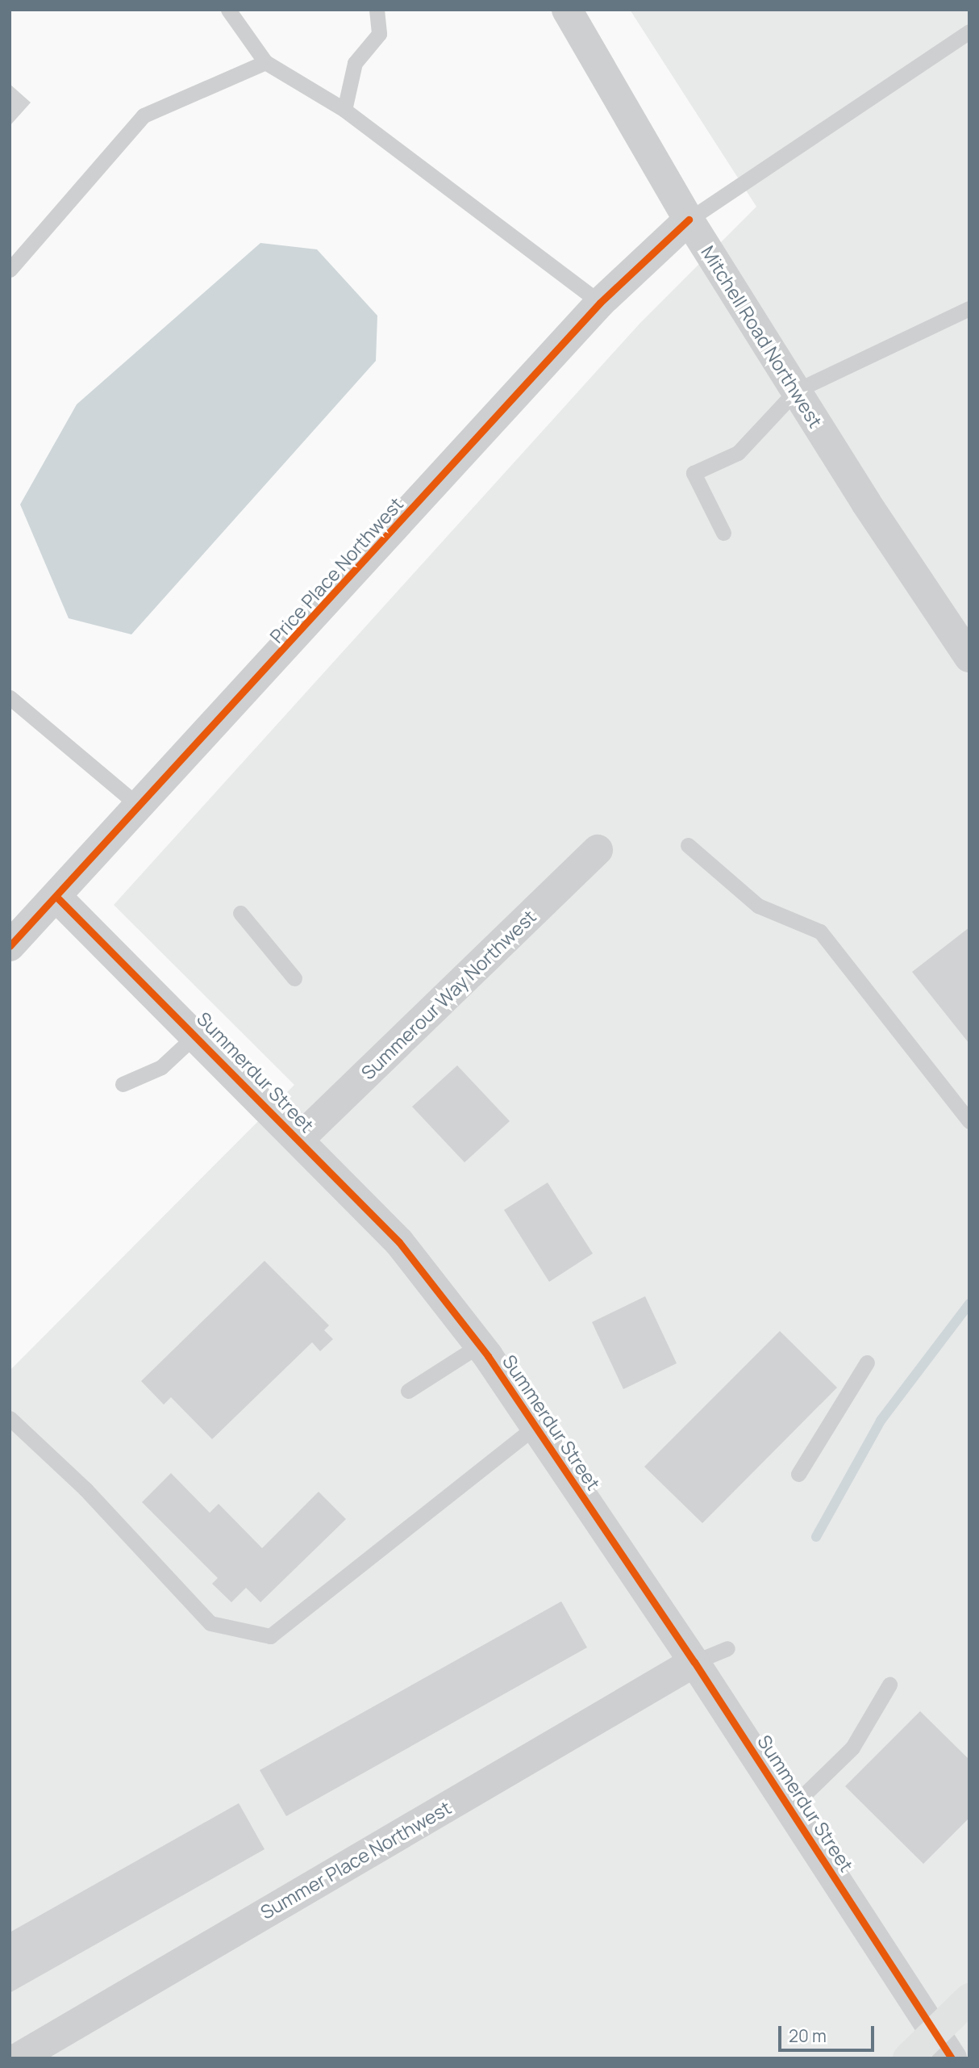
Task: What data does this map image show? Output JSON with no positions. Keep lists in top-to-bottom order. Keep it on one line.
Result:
{"streets":{"street":["Mitchell Road Northwest","Price Place Northwest","Summerour Way Northwest","Summerdur Street","Summer Place Northwest"]},"crossings":[["Mitchell Road Northwest","Price Place Northwest"],["Price Place Northwest","Summerdur Street"],["Summerour Way Northwest","Summerdur Street"],["Summerdur Street","Summer Place Northwest"]],"scale_bar":"20 m"}
